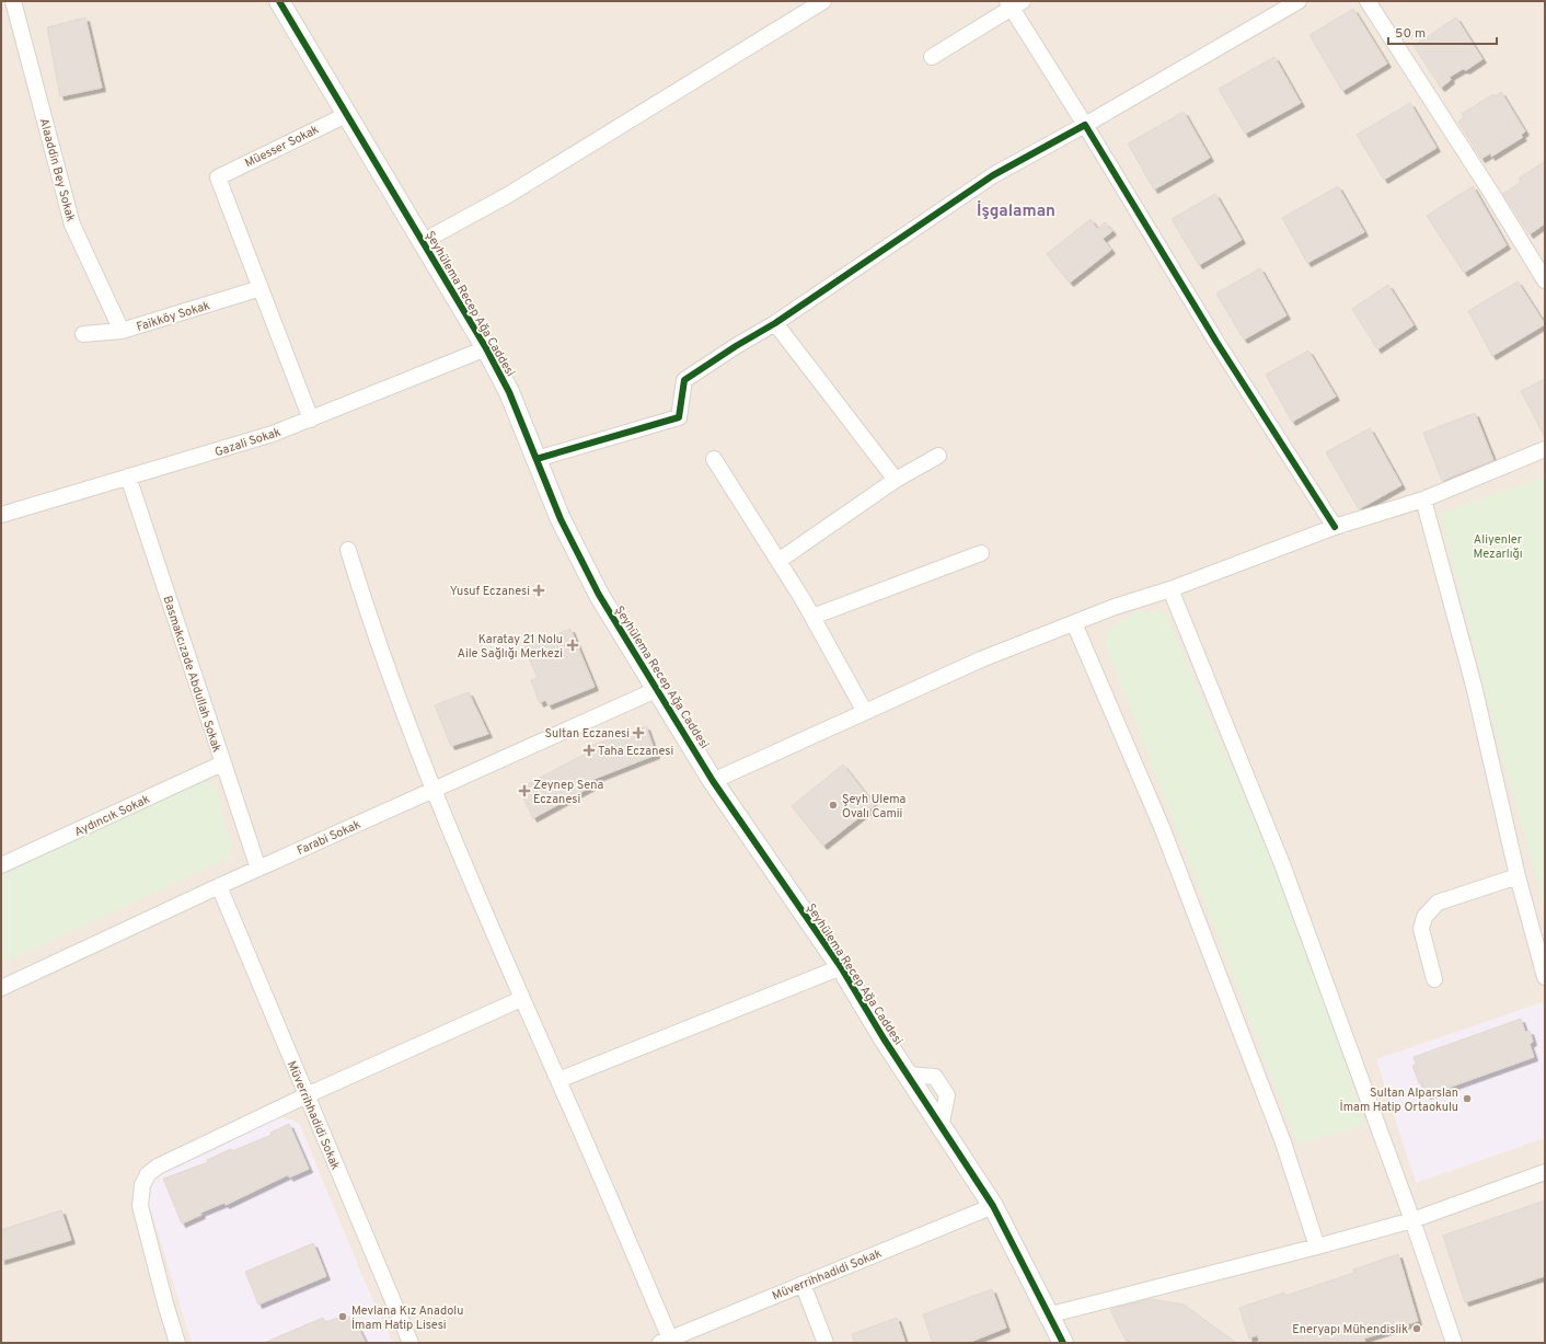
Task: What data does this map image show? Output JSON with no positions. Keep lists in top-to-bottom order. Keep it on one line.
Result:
{"streets":{"street":["Müesser Sokak","Alaaddin Bey Sokak","Şeyhülema Recep Ağa Caddesi","Faikköy Sokak","Gazali Sokak","Basmakcızade Abdullah Sokak","Aydıncık Sokak","Farabi Sokak","Müverrihhadidi Sokak"]},"crossings":[["Müesser Sokak","Şeyhülema Recep Ağa Caddesi"],["Müesser Sokak","Faikköy Sokak"],["Alaaddin Bey Sokak","Faikköy Sokak"],["Şeyhülema Recep Ağa Caddesi","Gazali Sokak"],["Şeyhülema Recep Ağa Caddesi","Farabi Sokak"],["Şeyhülema Recep Ağa Caddesi","Müverrihhadidi Sokak"],["Gazali Sokak","Basmakcızade Abdullah Sokak"],["Basmakcızade Abdullah Sokak","Aydıncık Sokak"],["Basmakcızade Abdullah Sokak","Farabi Sokak"],["Farabi Sokak","Müverrihhadidi Sokak"]],"districts":["İşgalaman"],"parks":["Aliyenler Mezarlığı"],"places":{"health":["Yusuf Eczanesi","Karatay 21 Nolu Aile Sağlığı Merkezi","Sultan Eczanesi","Taha Eczanesi","Zeynep Sena Eczanesi"],"other":["Şeyh Ulema Ovalı Camii","Sultan Alparslan İmam Hatip Ortaokulu","Mevlana Kız Anadolu İmam Hatip Lisesi","Eneryapı Mühendislik"]},"scale_bar":"50 m"}
